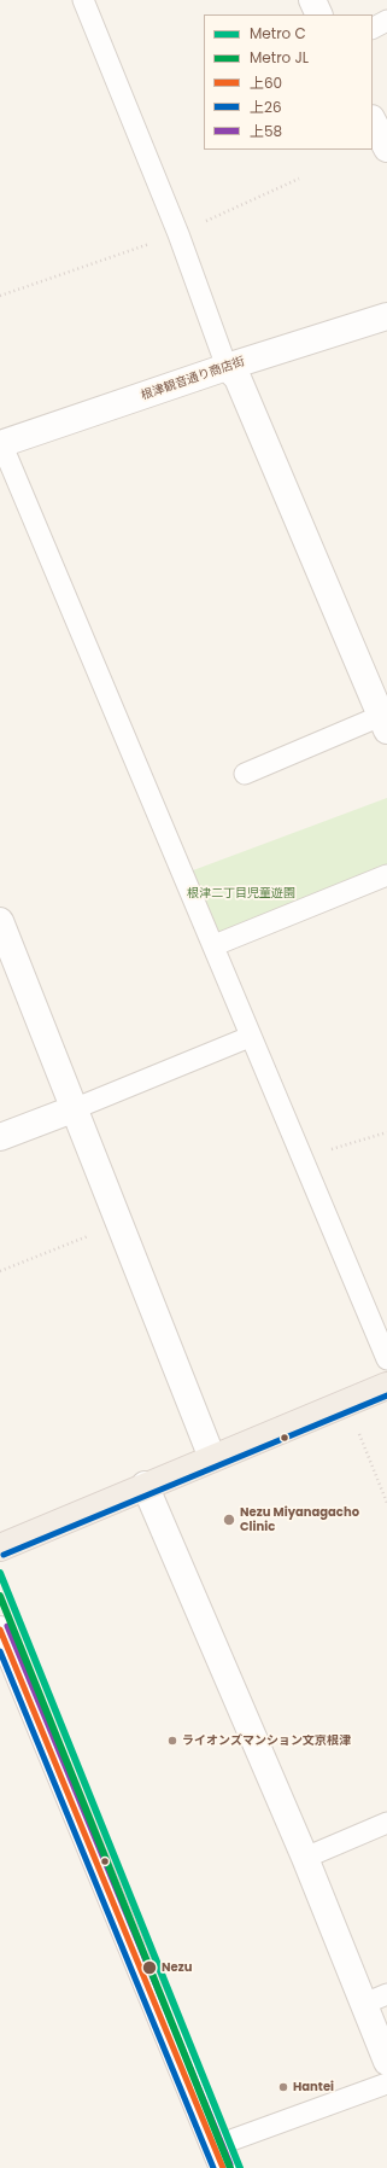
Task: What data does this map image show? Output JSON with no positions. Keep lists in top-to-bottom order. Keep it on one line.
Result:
{"streets":{"street":["根津観音通り商店街"]},"parks":["根津二丁目児童遊園"],"places":["Nezu Miyanagacho Clinic","ライオンズマンション文京根津","Nezu","Hantei"],"lines":["transit line 上26","metro line C","metro line JL","transit line 上58","transit line 上60"],"legend":["Metro C","Metro JL","上60","上26","上58"]}
